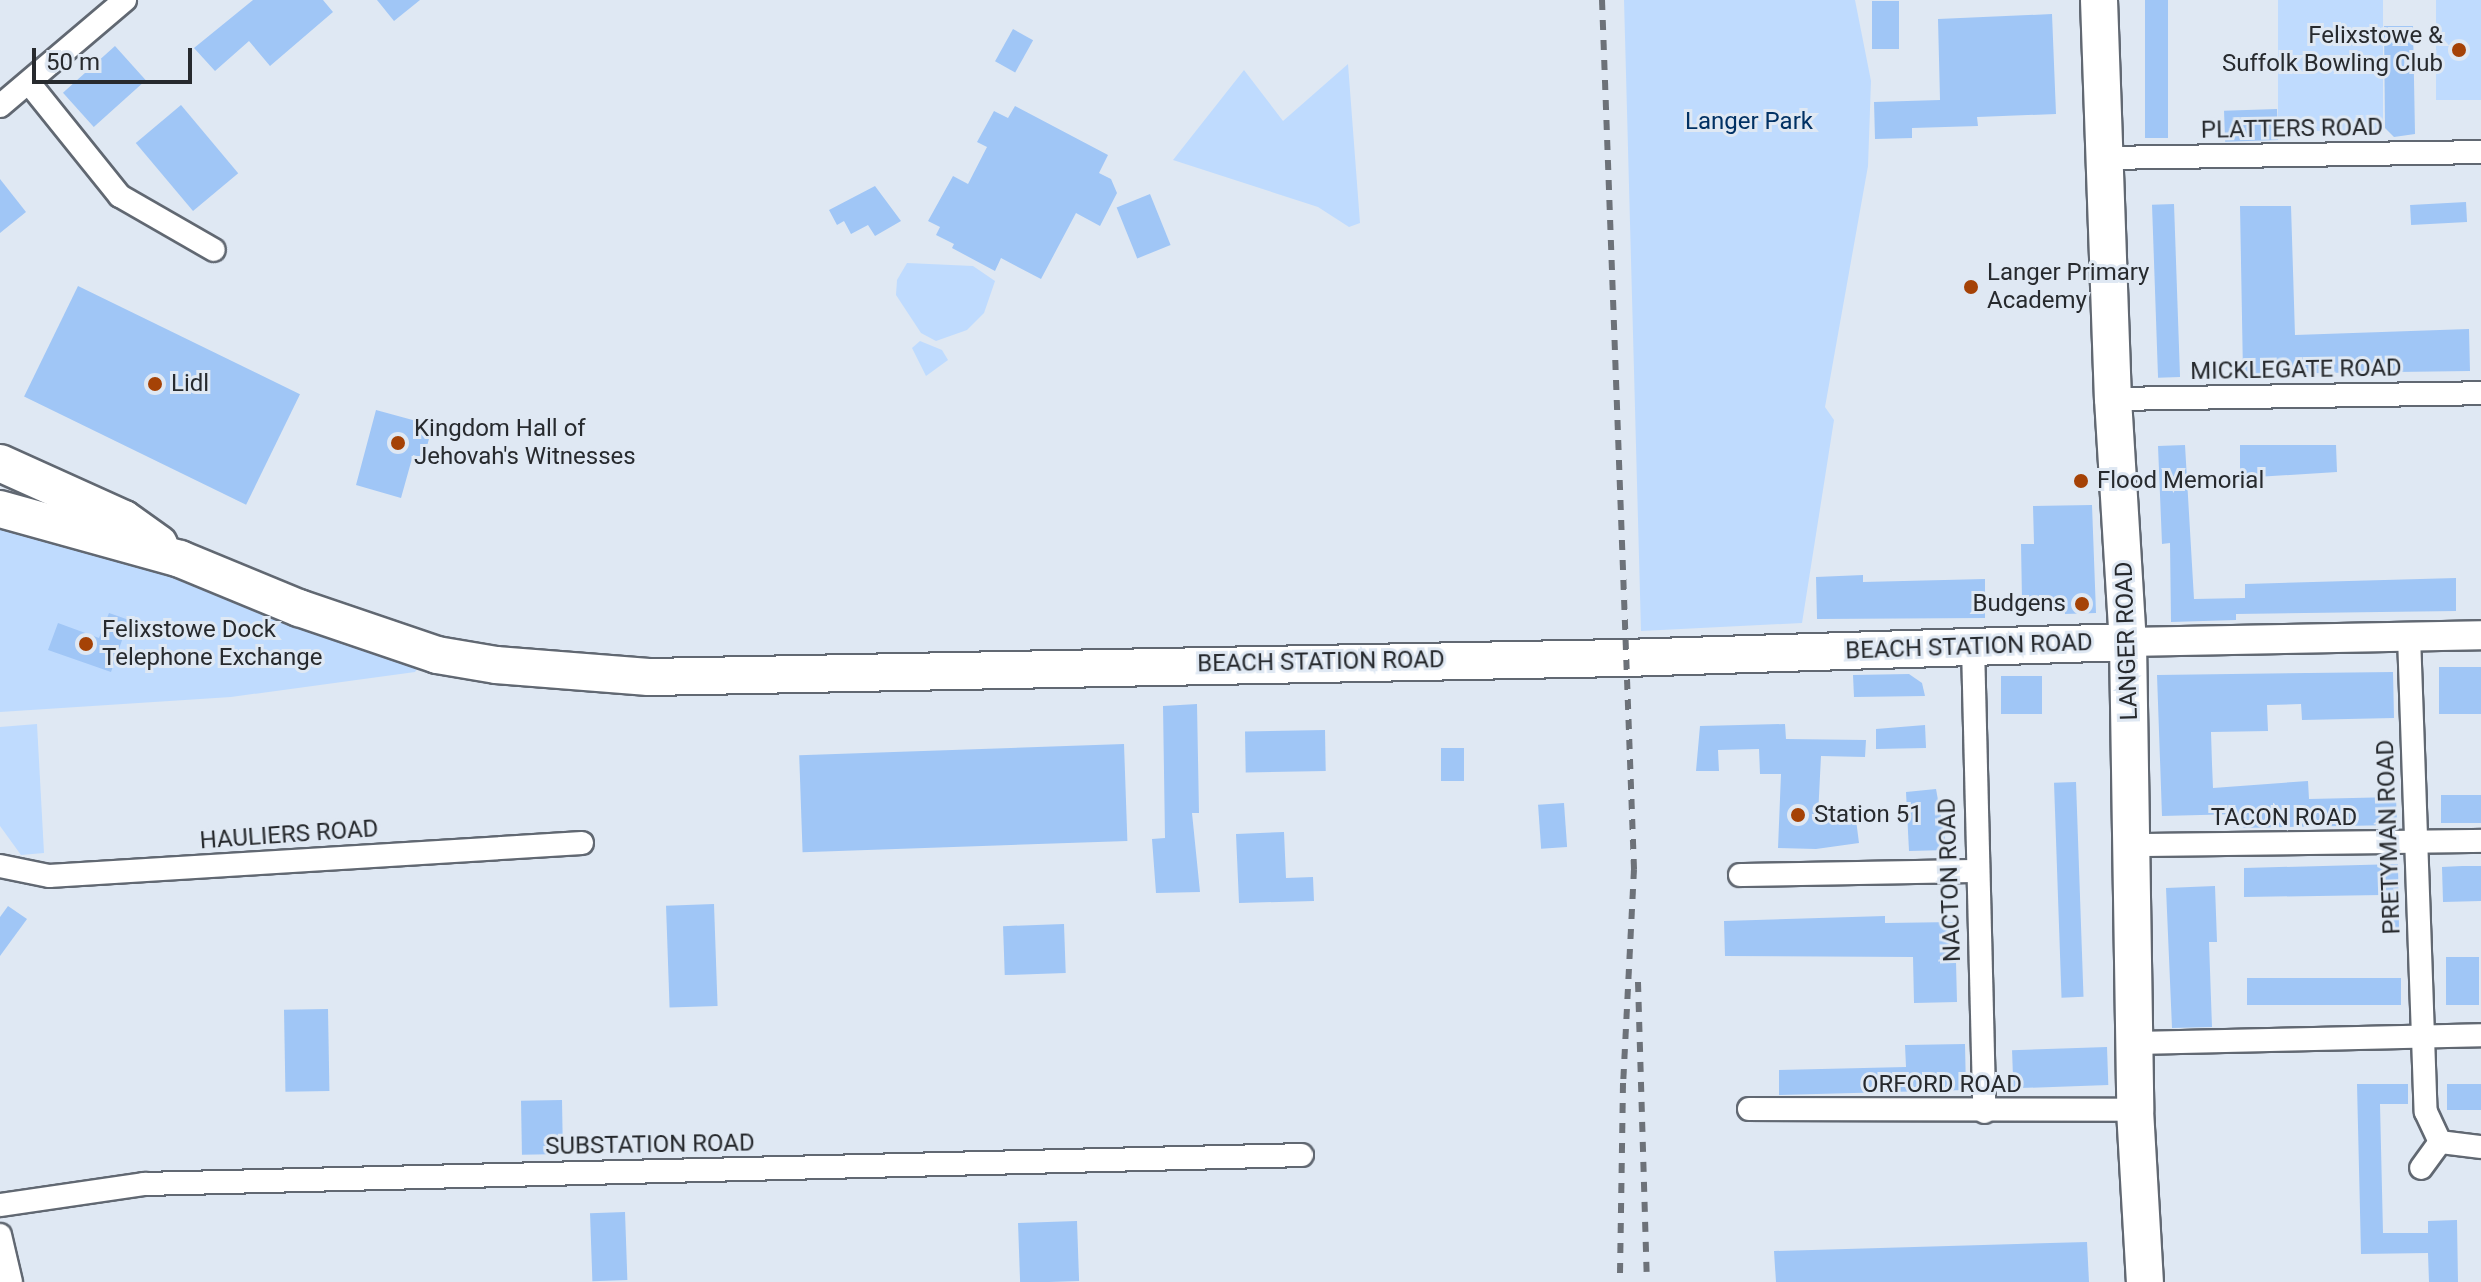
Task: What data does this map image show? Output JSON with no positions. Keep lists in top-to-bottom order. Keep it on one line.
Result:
{"streets":{"main road":["LANGER ROAD","BEACH STATION ROAD"],"street":["PLATTERS ROAD","MICKLEGATE ROAD","TACON ROAD","HAULIERS ROAD","PRETYMAN ROAD","NACTON ROAD","ORFORD ROAD","SUBSTATION ROAD"]},"crossings":[["PLATTERS ROAD","LANGER ROAD"],["MICKLEGATE ROAD","LANGER ROAD"],["LANGER ROAD","BEACH STATION ROAD"],["LANGER ROAD","TACON ROAD"],["LANGER ROAD","ORFORD ROAD"],["BEACH STATION ROAD","PRETYMAN ROAD"],["BEACH STATION ROAD","NACTON ROAD"],["TACON ROAD","PRETYMAN ROAD"],["NACTON ROAD","ORFORD ROAD"]],"parks":["Langer Park"],"places":["Felixstowe & Suffolk Bowling Club","Langer Primary Academy","Lidl","Kingdom Hall of Jehovah's Witnesses","Flood Memorial","Budgens","Felixstowe Dock Telephone Exchange","Station 51"],"scale_bar":"50 m"}
